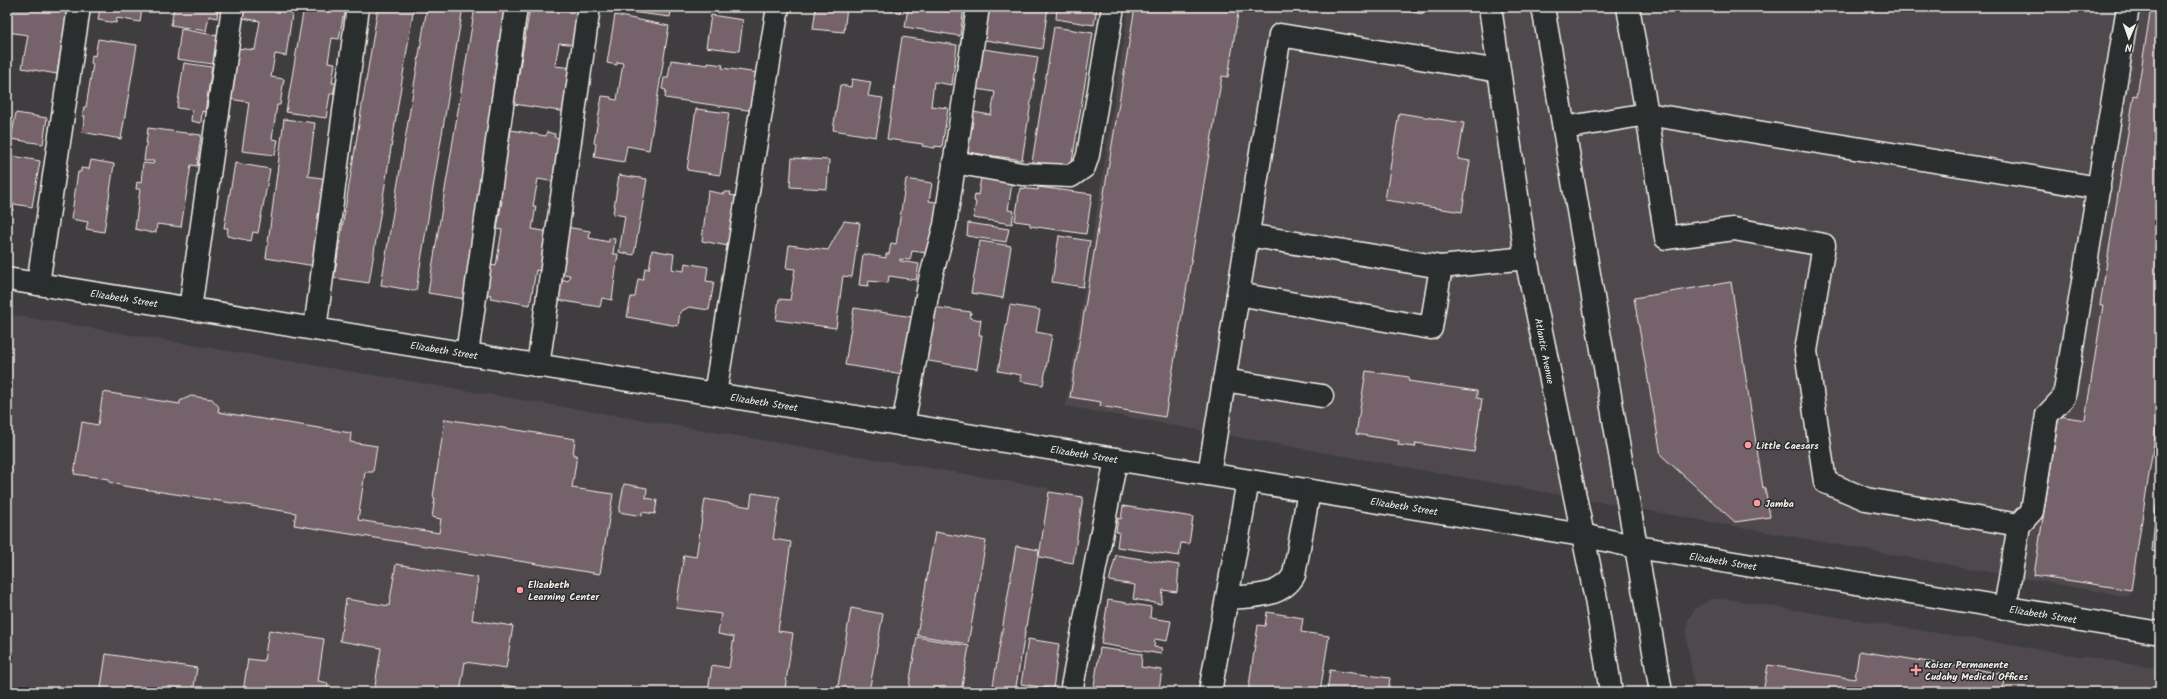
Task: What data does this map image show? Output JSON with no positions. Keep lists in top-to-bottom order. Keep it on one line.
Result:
{"streets":{"street":["Elizabeth Street","Atlantic Avenue"]},"crossings":[["Elizabeth Street","Atlantic Avenue"]],"places":{"other":["Little Caesars","Jamba","Elizabeth Learning Center"],"health":["Kaiser Permanente Cudahy Medical Offices"]},"north":"bottom"}
